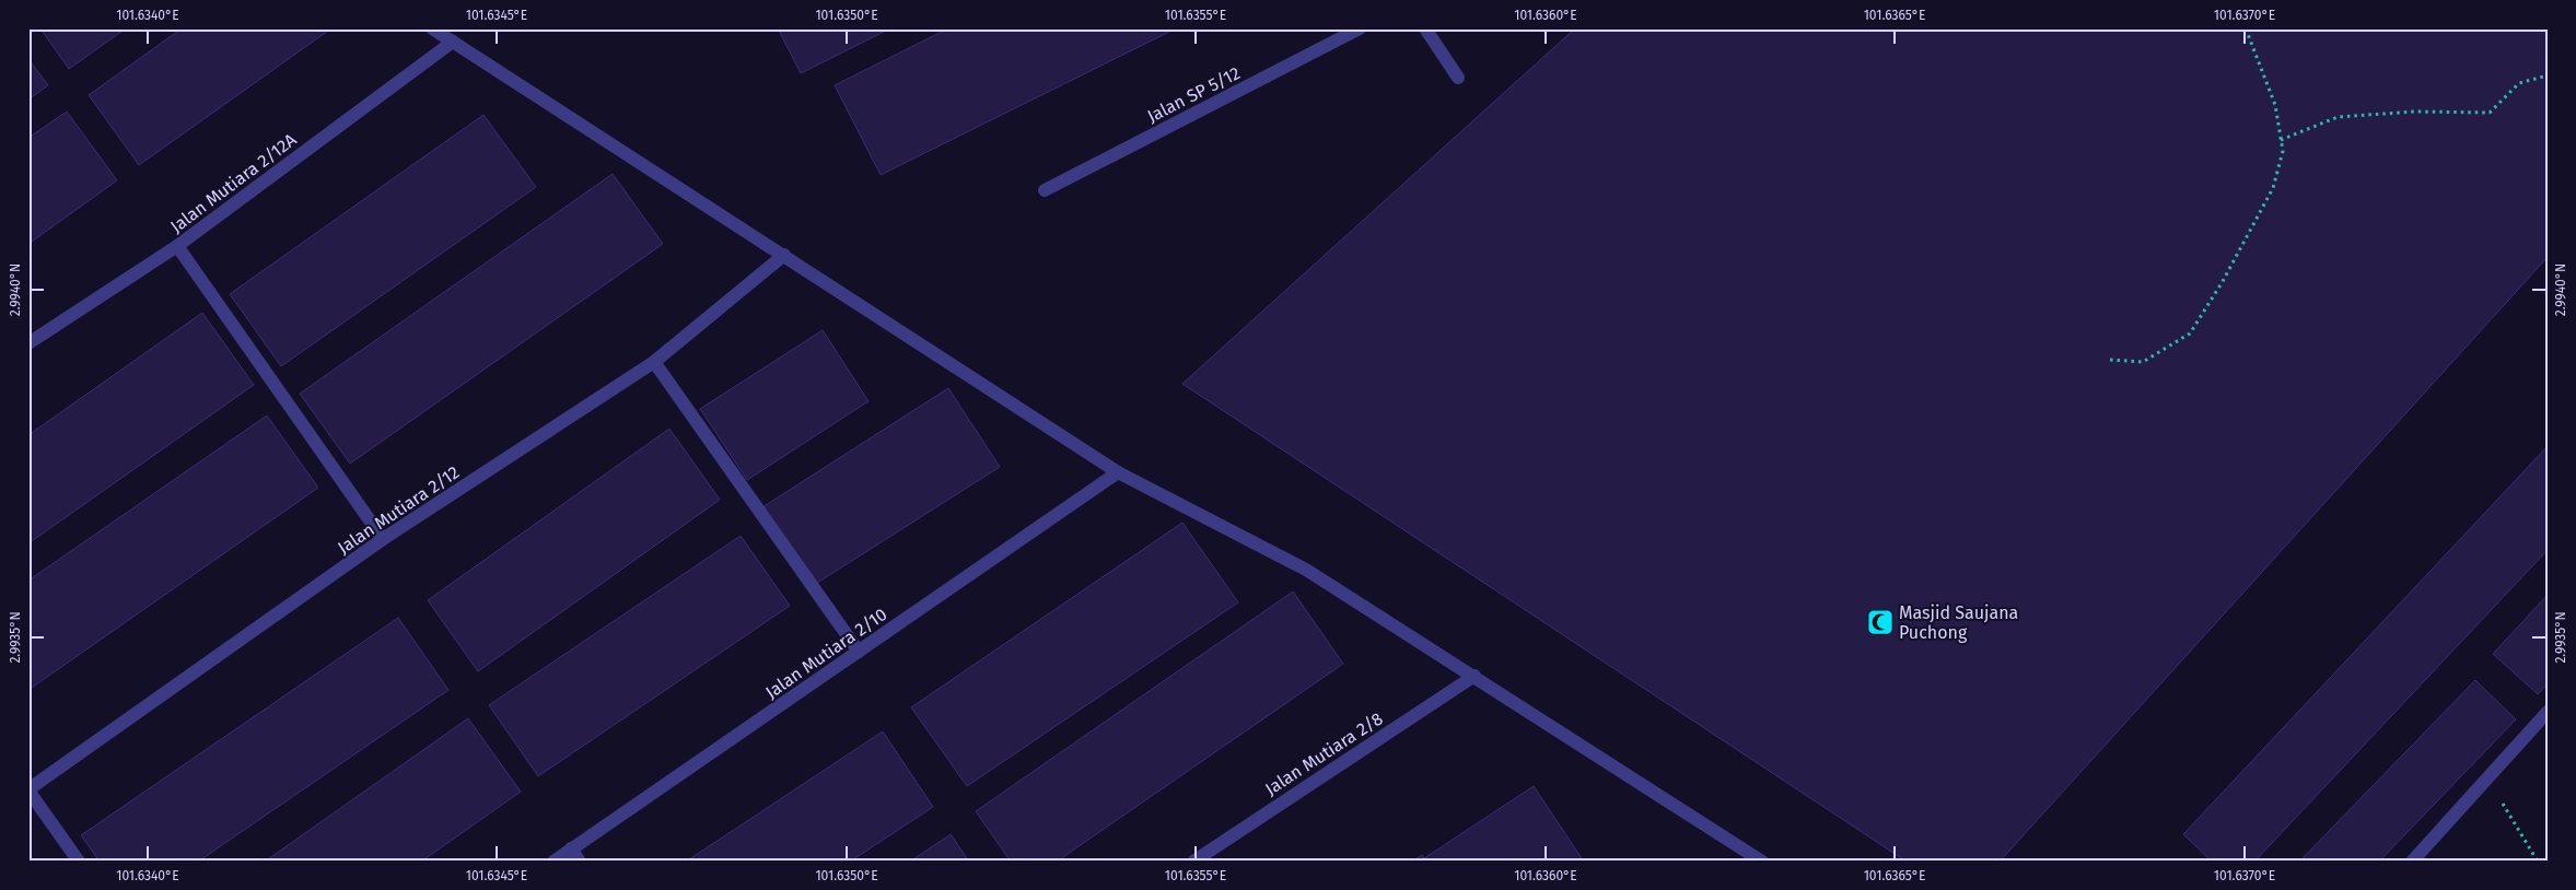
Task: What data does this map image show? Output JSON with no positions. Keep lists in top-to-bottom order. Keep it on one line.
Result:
{"streets":{"street":["Jalan SP 5/12","Jalan Mutiara 2/12A","Jalan Mutiara 2/12","Jalan Mutiara 2/10","Jalan Mutiara 2/8"]},"places":{"mosque":["Masjid Saujana Puchong"]},"coordinates":["101.6340°E","101.6345°E","101.6350°E","101.6355°E","101.6360°E","101.6365°E","101.6370°E","2.9940°N","2.9935°N"]}
